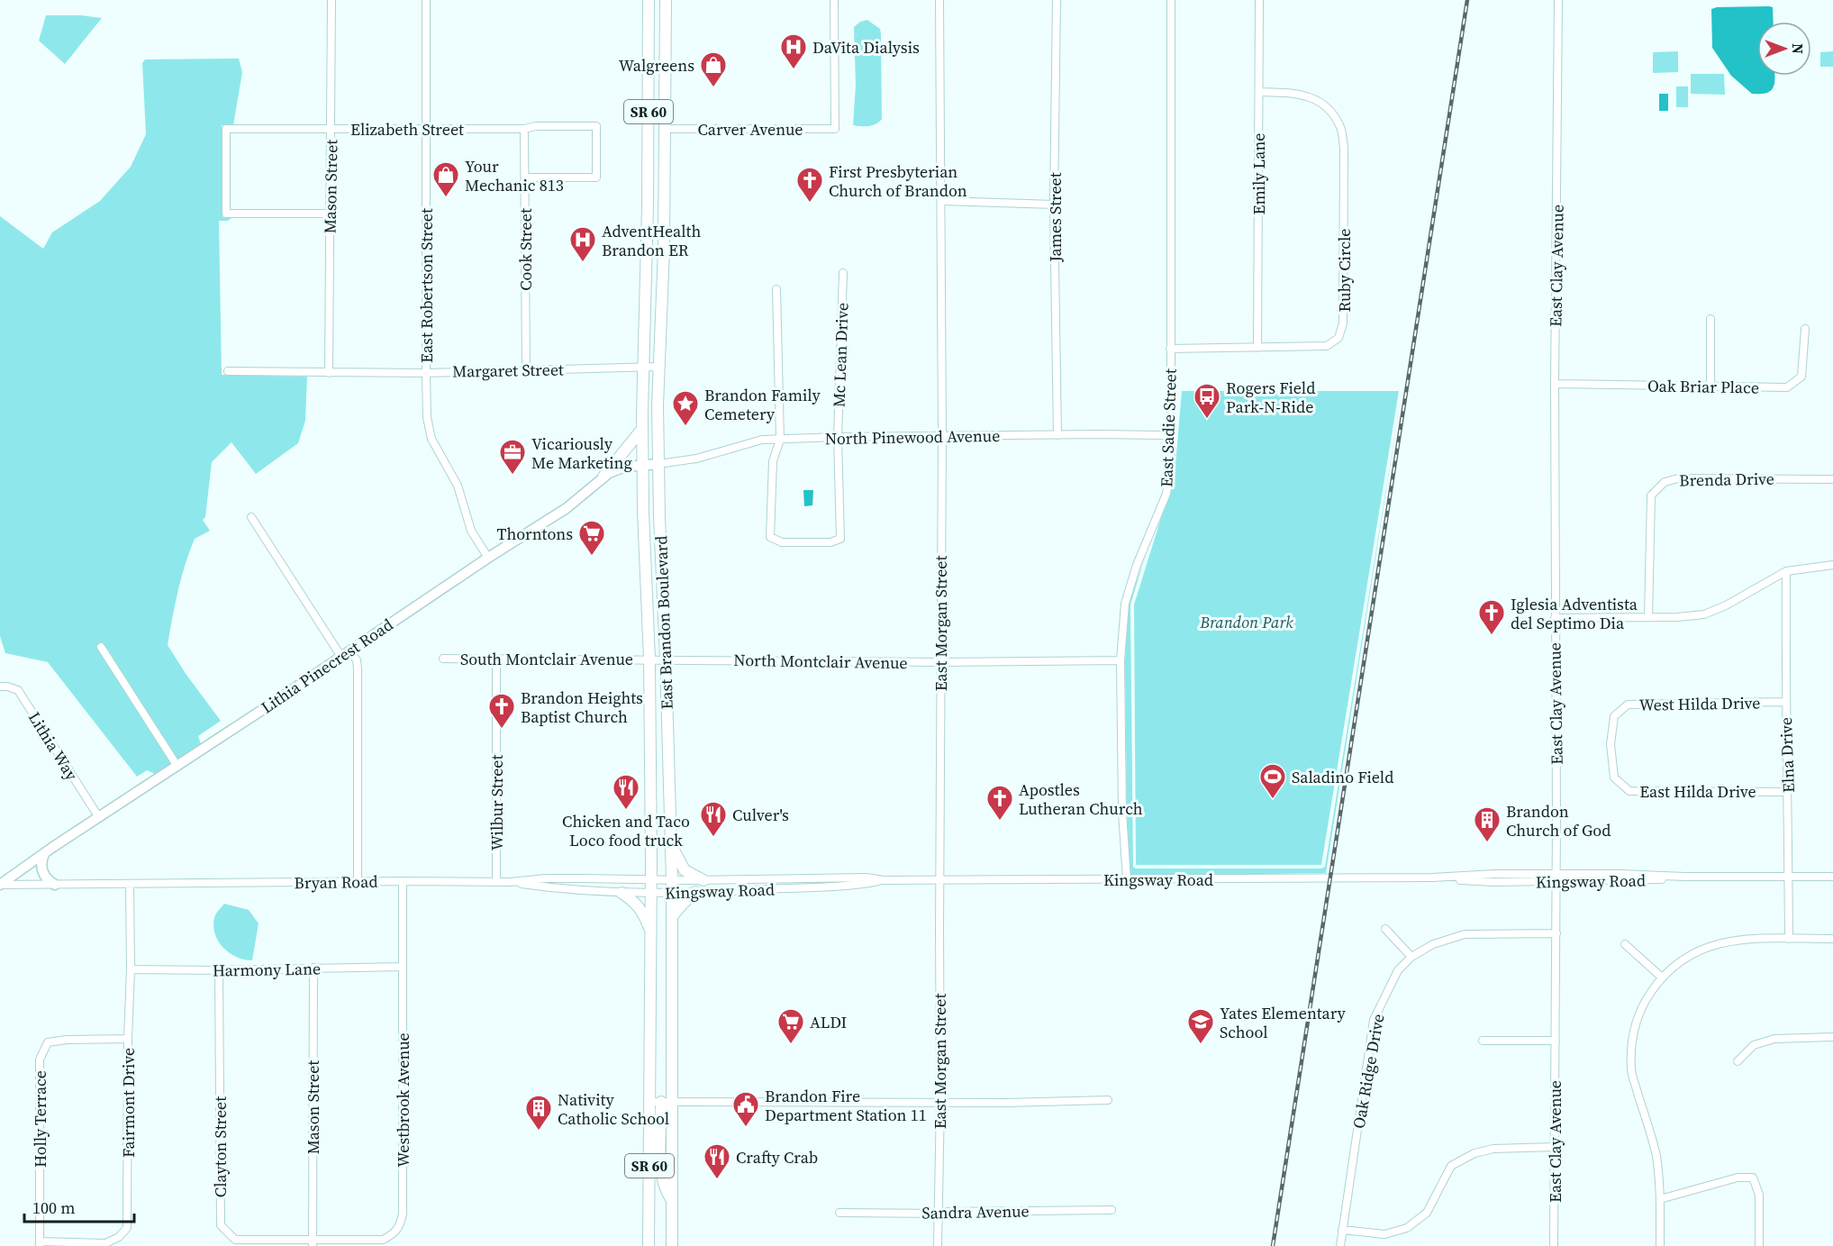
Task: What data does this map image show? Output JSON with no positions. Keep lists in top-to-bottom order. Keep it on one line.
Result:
{"streets":{"highway":["SR 60","East Brandon Boulevard"],"main road":["Lithia Pinecrest Road"],"street":["Elizabeth Street","Carver Avenue","Emily Lane","Mason Street","James Street","Cook Street","East Clay Avenue","Ruby Circle","East Robertson Street","Mc Lean Drive","Margaret Street","Oak Briar Place","East Sadie Street","North Pinewood Avenue","Brenda Drive","East Morgan Street","South Montclair Avenue","North Montclair Avenue","West Hilda Drive","Lithia Way","Elna Drive","East Hilda Drive","Wilbur Street","Kingsway Road","Bryan Road","Harmony Lane","Oak Ridge Drive","Westbrook Avenue","Fairmont Drive","Holly Terrace","Clayton Street","Sandra Avenue"]},"crossings":[["Elizabeth Street","Mason Street"],["Elizabeth Street","Cook Street"],["Elizabeth Street","East Robertson Street"],["Carver Avenue","East Brandon Boulevard"],["Emily Lane","Ruby Circle"],["Mason Street","Margaret Street"],["Mason Street","Harmony Lane"],["Mason Street","Westbrook Avenue"],["Mason Street","Clayton Street"],["James Street","North Pinewood Avenue"],["Cook Street","Margaret Street"],["East Clay Avenue","Oak Briar Place"],["East Clay Avenue","Kingsway Road"],["East Clay Avenue","Oak Ridge Drive"],["Ruby Circle","East Sadie Street"],["East Robertson Street","Margaret Street"],["East Robertson Street","Lithia Pinecrest Road"],["Mc Lean Drive","North Pinewood Avenue"],["Margaret Street","East Brandon Boulevard"],["East Sadie Street","North Pinewood Avenue"],["East Sadie Street","North Montclair Avenue"],["East Sadie Street","Kingsway Road"],["North Pinewood Avenue","East Brandon Boulevard"],["North Pinewood Avenue","East Morgan Street"],["North Pinewood Avenue","Lithia Pinecrest Road"],["East Brandon Boulevard","South Montclair Avenue"],["East Brandon Boulevard","North Montclair Avenue"],["East Brandon Boulevard","Lithia Pinecrest Road"],["East Brandon Boulevard","Kingsway Road"],["East Brandon Boulevard","Bryan Road"],["East Morgan Street","North Montclair Avenue"],["East Morgan Street","Kingsway Road"],["East Morgan Street","Sandra Avenue"],["South Montclair Avenue","North Montclair Avenue"],["South Montclair Avenue","Wilbur Street"],["Lithia Pinecrest Road","Lithia Way"],["Lithia Pinecrest Road","Bryan Road"],["West Hilda Drive","Elna Drive"],["West Hilda Drive","East Hilda Drive"],["Elna Drive","East Hilda Drive"],["Elna Drive","Kingsway Road"],["Wilbur Street","Bryan Road"],["Kingsway Road","Bryan Road"],["Bryan Road","Westbrook Avenue"],["Bryan Road","Fairmont Drive"],["Harmony Lane","Westbrook Avenue"],["Harmony Lane","Fairmont Drive"],["Harmony Lane","Clayton Street"],["Westbrook Avenue","Clayton Street"],["Fairmont Drive","Holly Terrace"]],"parks":["Brandon Park"],"places":{"hospital":["DaVita Dialysis","AdventHealth Brandon ER"],"shop":["Walgreens","Your Mechanic 813"],"church":["First Presbyterian Church of Brandon","Iglesia Adventista del Septimo Dia","Brandon Heights Baptist Church","Apostles Lutheran Church"],"bus stop":["Rogers Field Park-N-Ride"],"place":["Brandon Family Cemetery"],"office":["Vicariously Me Marketing"],"supermarket":["Thorntons","ALDI"],"sports":["Saladino Field"],"restaurant":["Chicken and Taco Loco food truck","Culver's","Crafty Crab"],"building":["Brandon Church of God","Nativity Catholic School"],"school or university":["Yates Elementary School"],"public building":["Brandon Fire Department Station 11"]},"scale_bar":"100 m","north":"right"}
